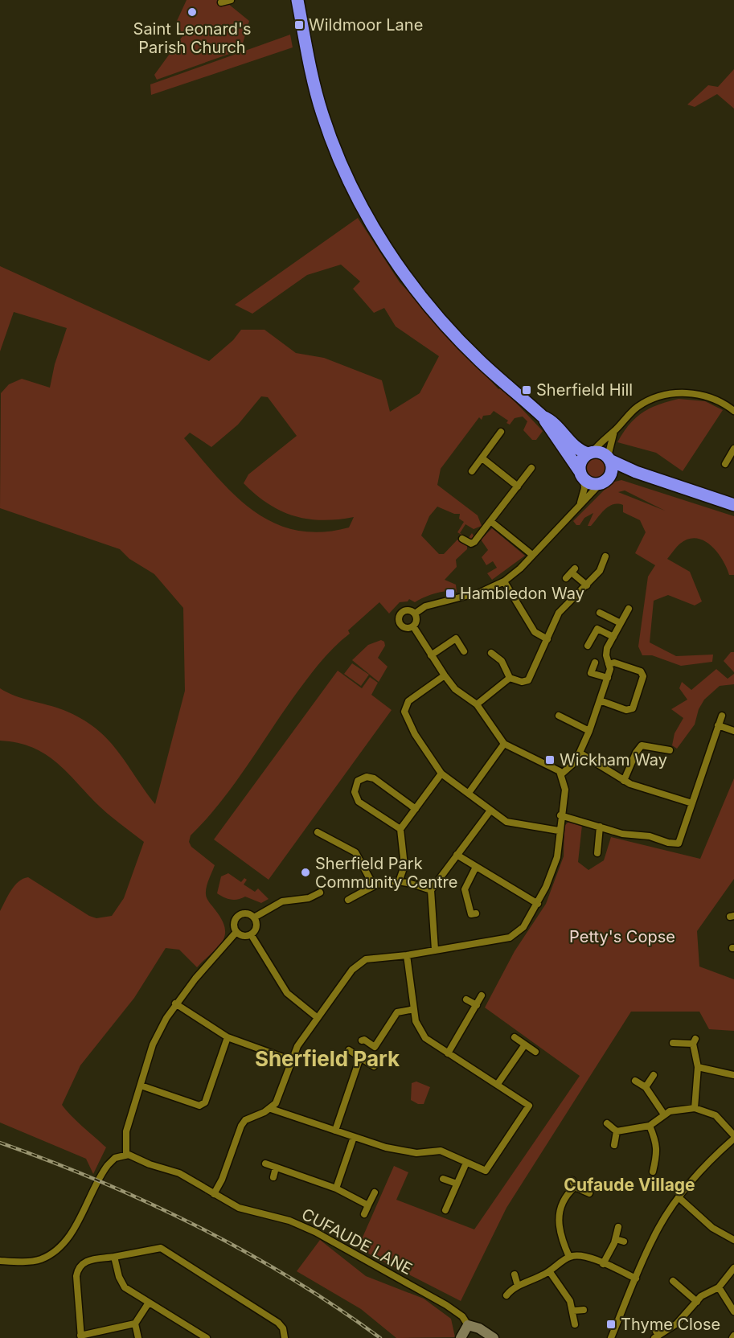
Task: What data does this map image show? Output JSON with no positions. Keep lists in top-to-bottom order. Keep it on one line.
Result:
{"streets":{"street":["CUFAUDE LANE"]},"districts":["Sherfield Park","Cufaude Village"],"parks":["Petty's Copse"],"places":{"other":["Saint Leonard's Parish Church","Sherfield Park Community Centre"],"transit":["Wildmoor Lane","Sherfield Hill","Hambledon Way","Wickham Way","Thyme Close"]}}
